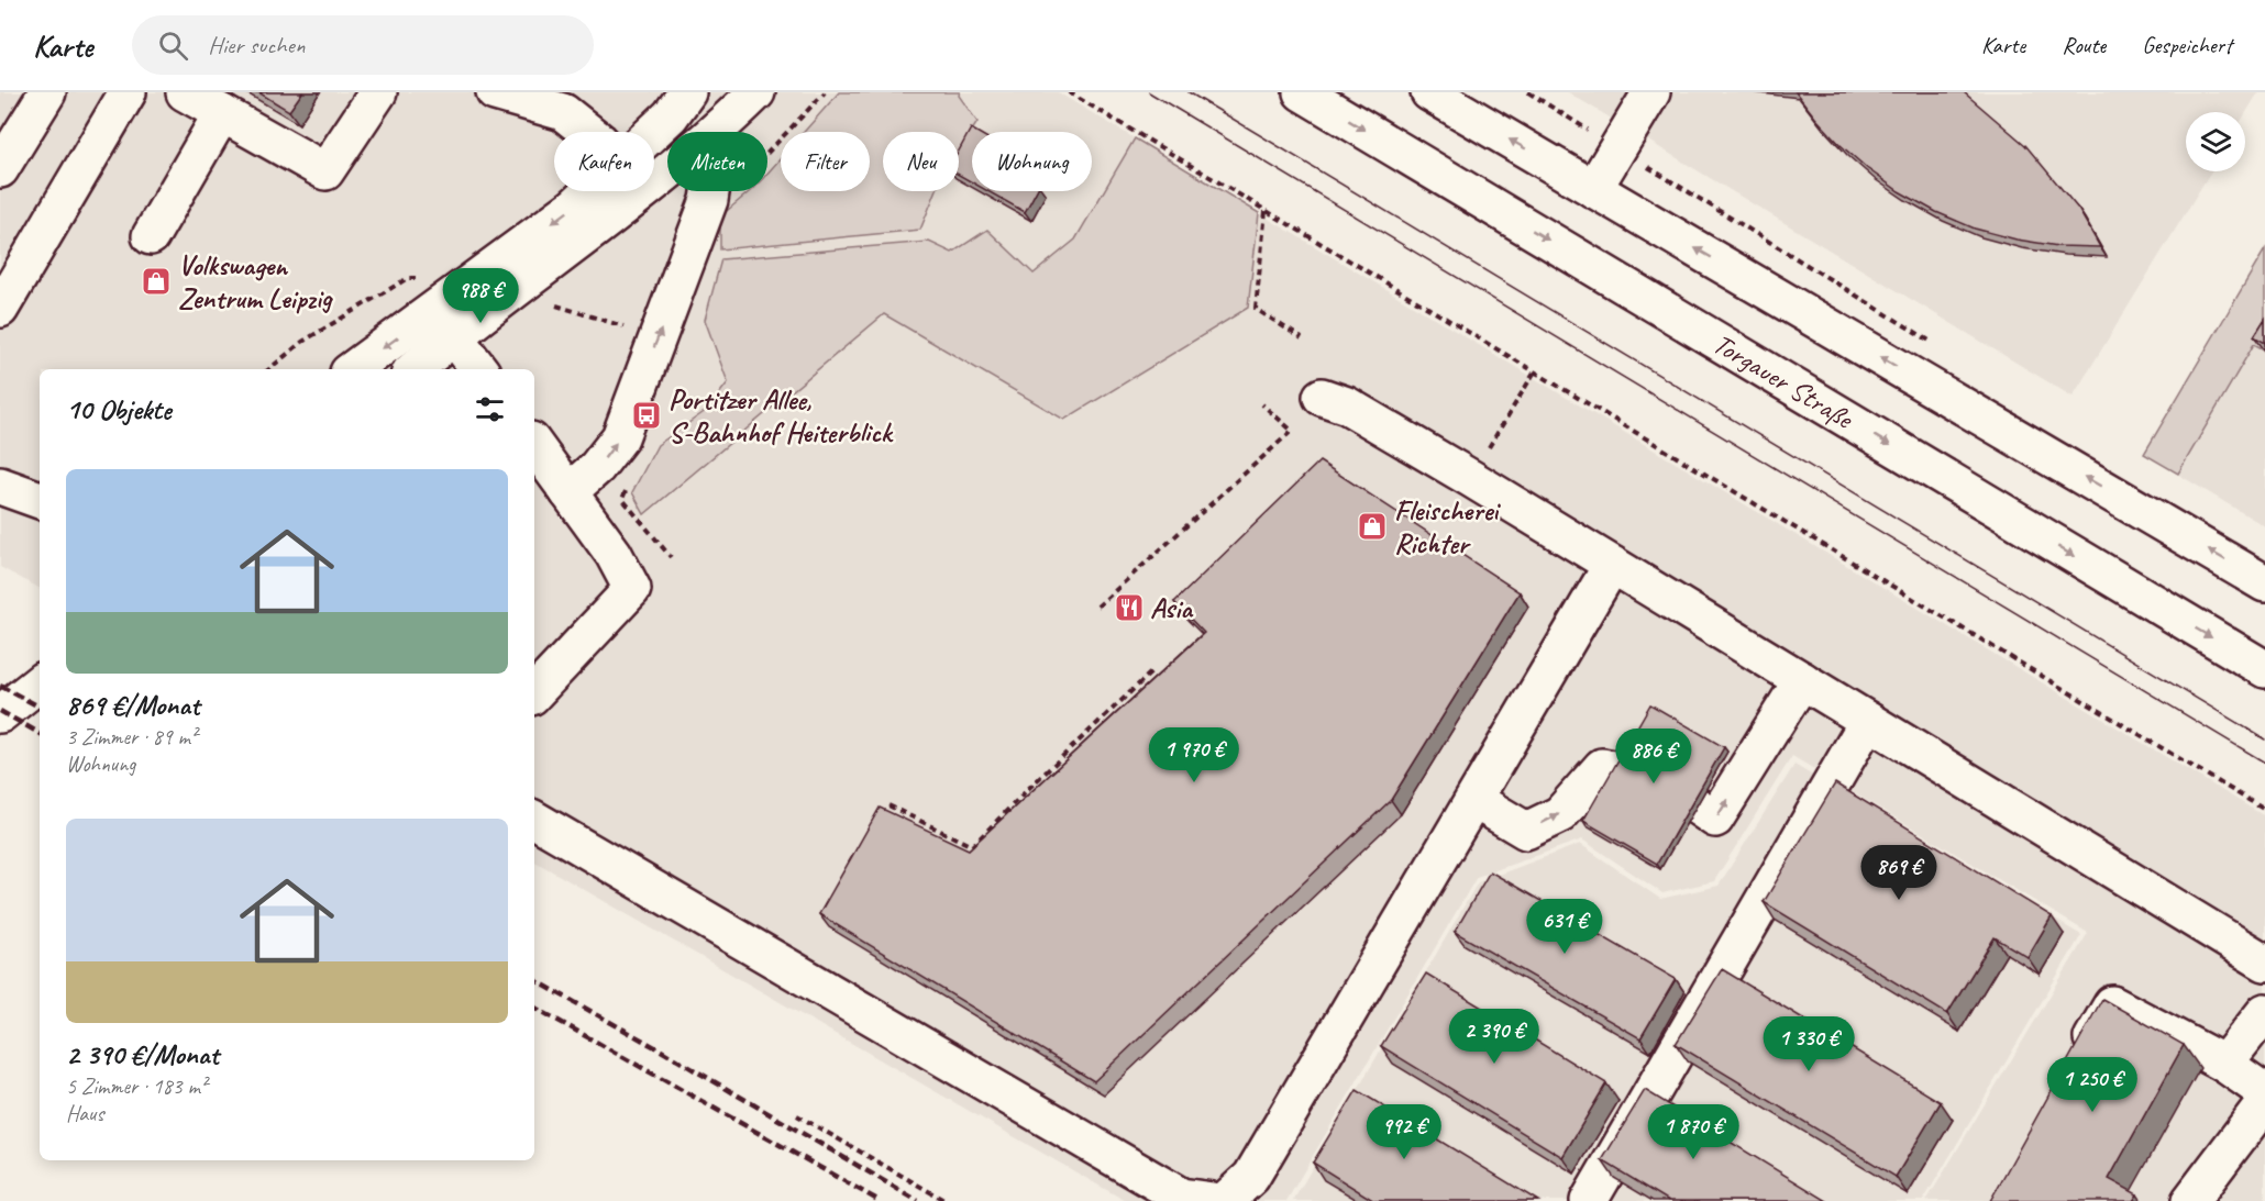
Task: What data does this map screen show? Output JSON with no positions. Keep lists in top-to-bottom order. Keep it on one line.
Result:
{"streets":{"main road":["Torgauer Straße"]},"places":{"shop":["Volkswagen Zentrum Leipzig","Fleischerei Richter"],"bus stop":["Portitzer Allee, S-Bahnhof Heiterblick"],"restaurant":["Asia"]},"page":{"header":"Karte","search":"Hier suchen","nav":["Karte","Route","Gespeichert"],"chip":["Kaufen","Mieten","Filter","Neu","Wohnung"],"price":["988 €","1 970 €","886 €","869 €","631 €","2 390 €","1 330 €","1 250 €","992 €","1 870 €"],"heading":"10 Objekte","list":[{"name":"869 €/Monat","note":"3 Zimmer · 89 m² · Wohnung"},{"name":"2 390 €/Monat","note":"5 Zimmer · 183 m² · Haus"}]}}
